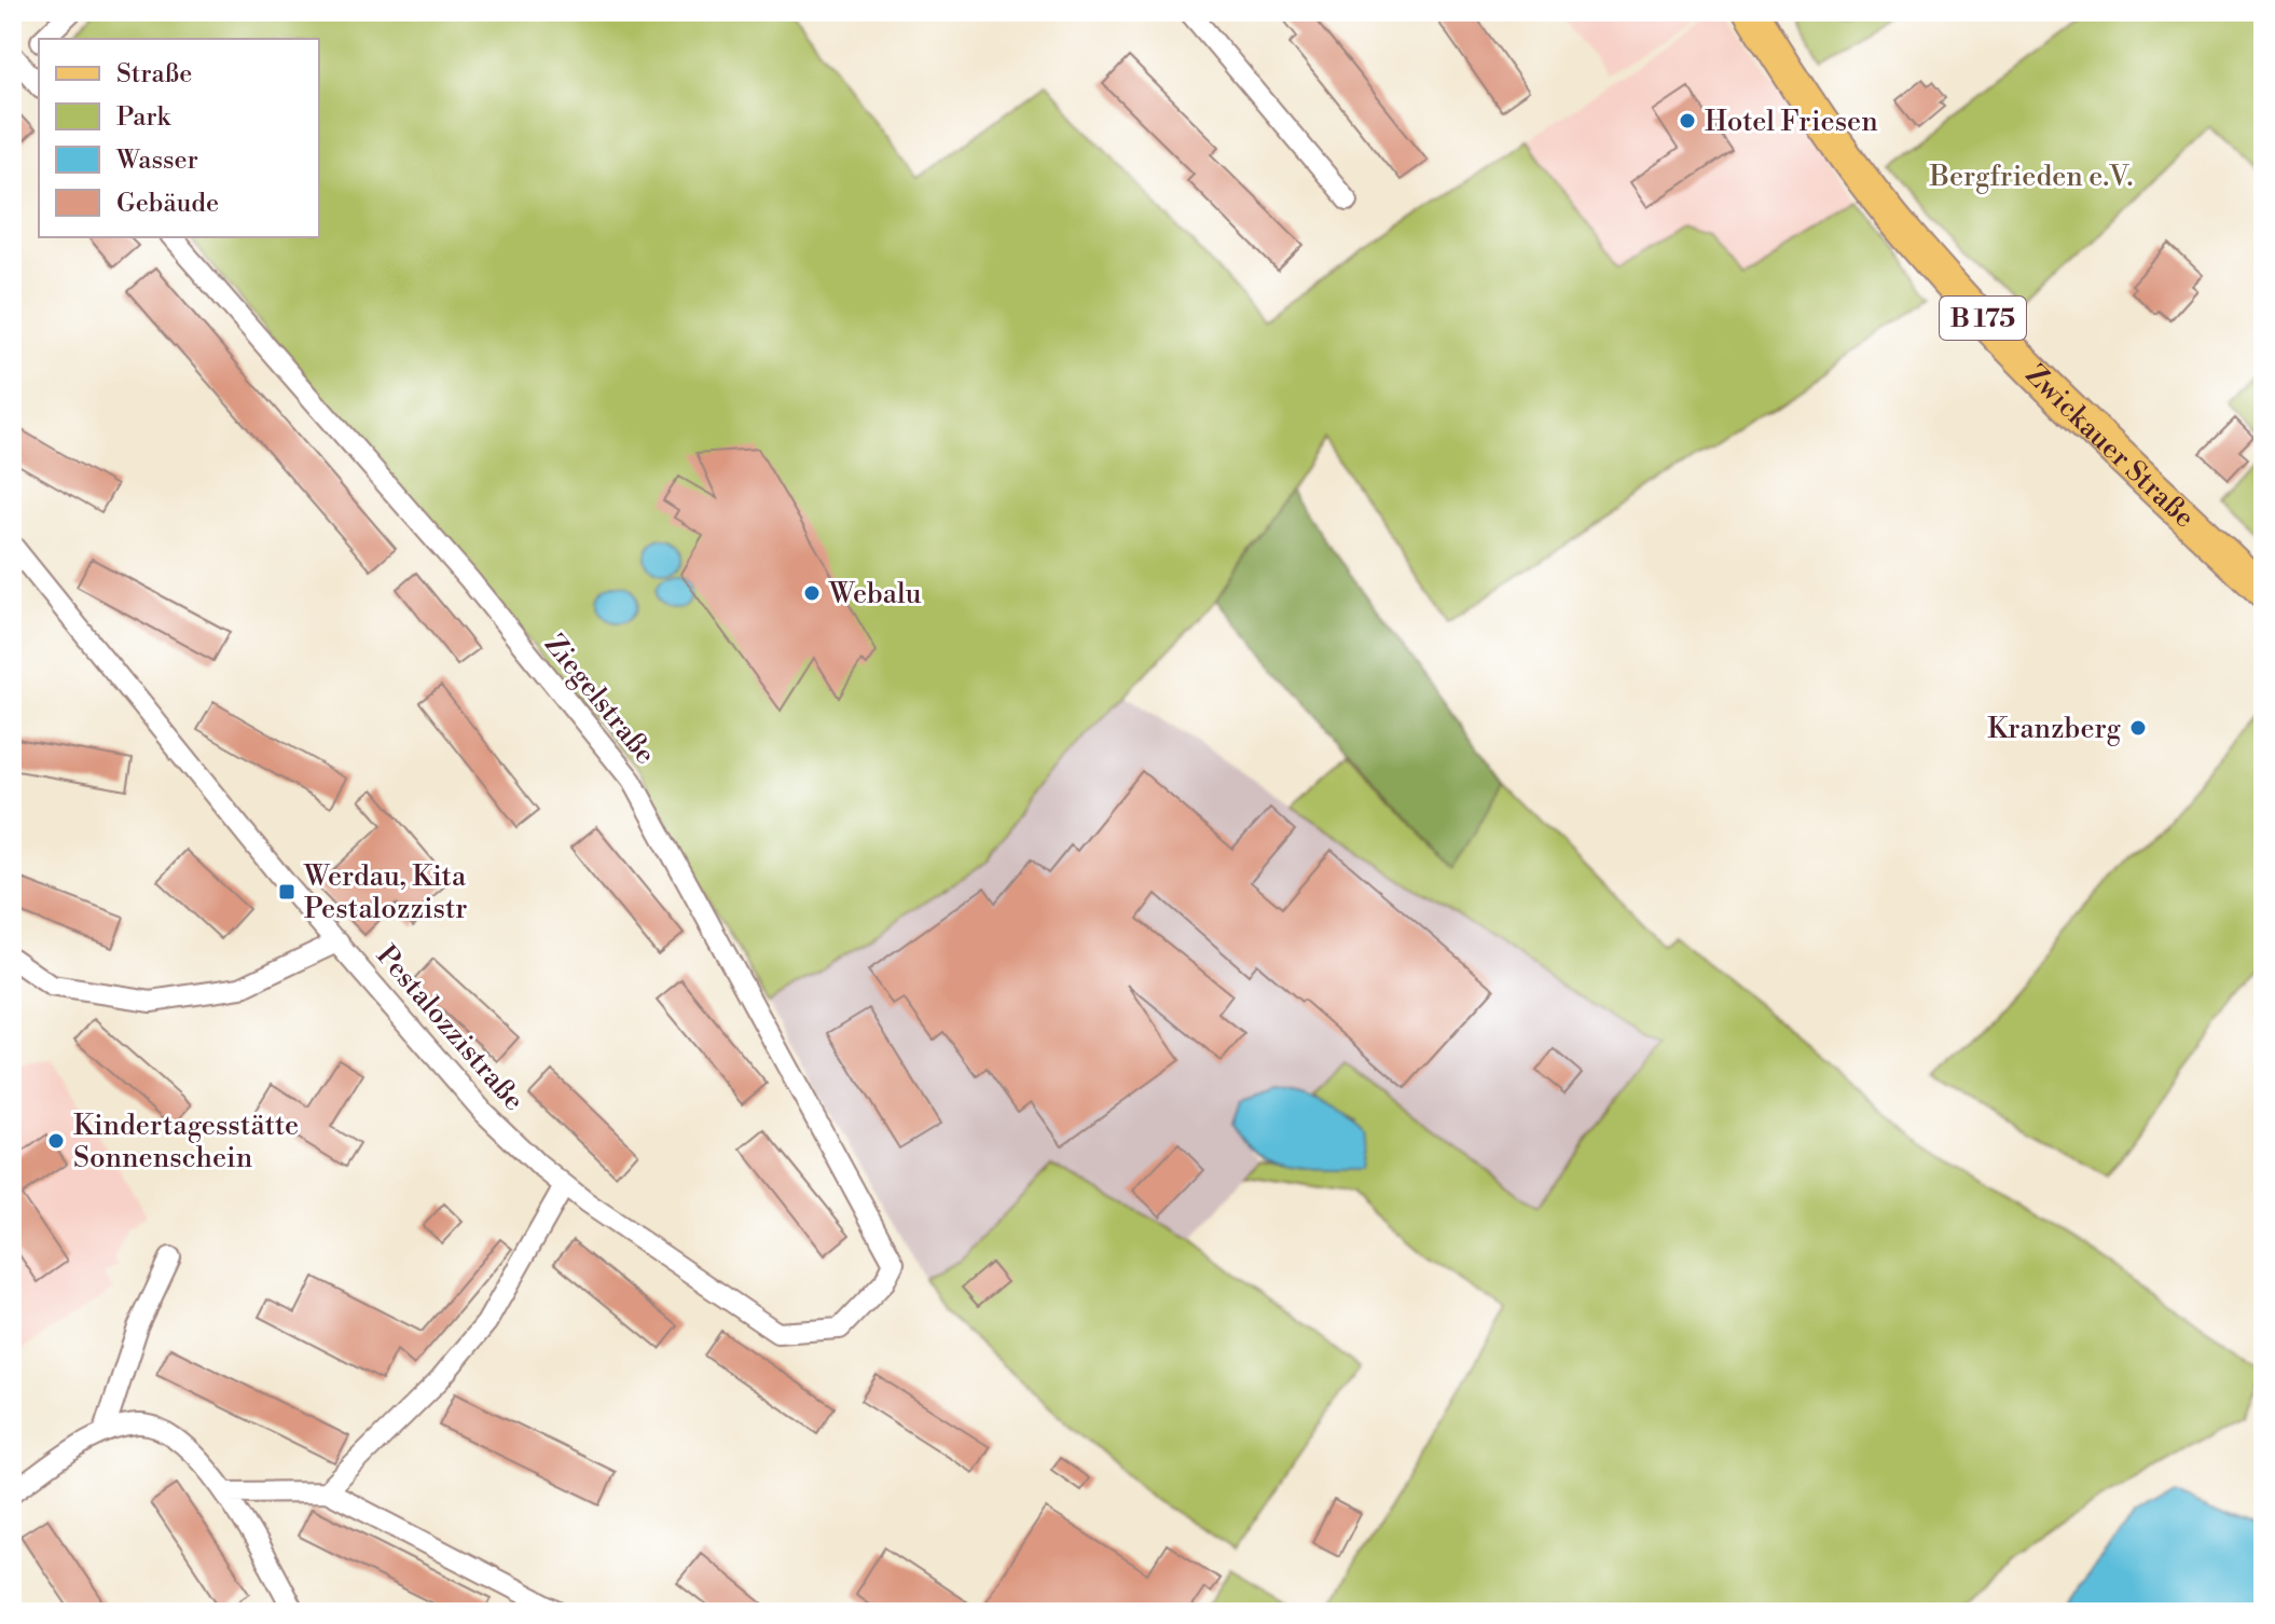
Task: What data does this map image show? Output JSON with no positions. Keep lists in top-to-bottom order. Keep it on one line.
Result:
{"streets":{"main road":["B 175","Zwickauer Straße"],"street":["Ziegelstraße","Pestalozzistraße"]},"crossings":[["Ziegelstraße","Pestalozzistraße"]],"parks":["Bergfrieden e.V."],"places":{"other":["Hotel Friesen","Webalu","Kranzberg","Kindertagesstätte Sonnenschein"],"transit":["Werdau, Kita Pestalozzistr"]},"legend":["Straße","Park","Wasser","Gebäude"]}
